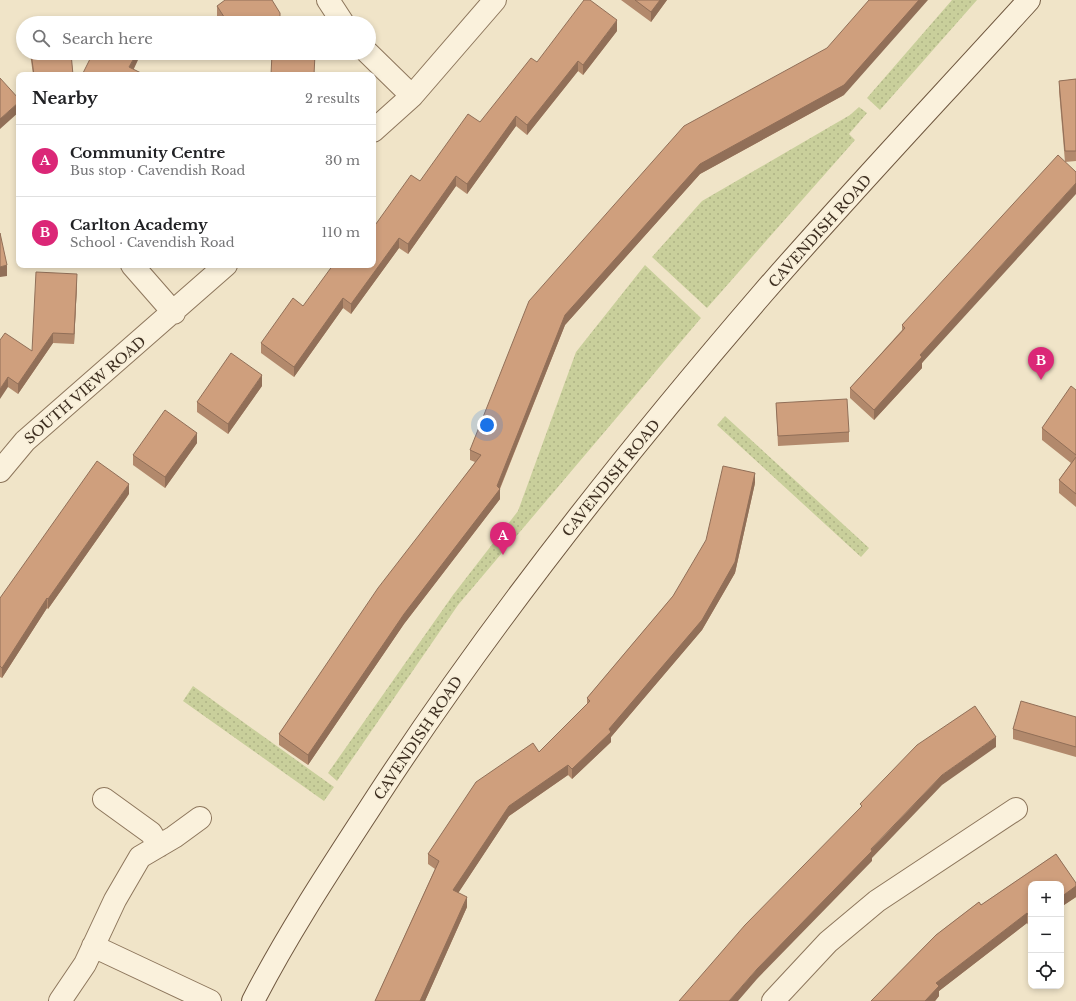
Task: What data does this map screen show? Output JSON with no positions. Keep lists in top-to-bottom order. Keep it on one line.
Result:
{"streets":{"street":["CAVENDISH ROAD","SOUTH VIEW ROAD"]},"page":{"search":"Search here","heading":["Nearby","2 results"],"list":[{"mark":"A","name":"Community Centre","note":"Bus stop · Cavendish Road","value":"30 m"},{"mark":"B","name":"Carlton Academy","note":"School · Cavendish Road","value":"110 m"}],"pins":["B","A"],"map_buttons":["+","−"]}}
